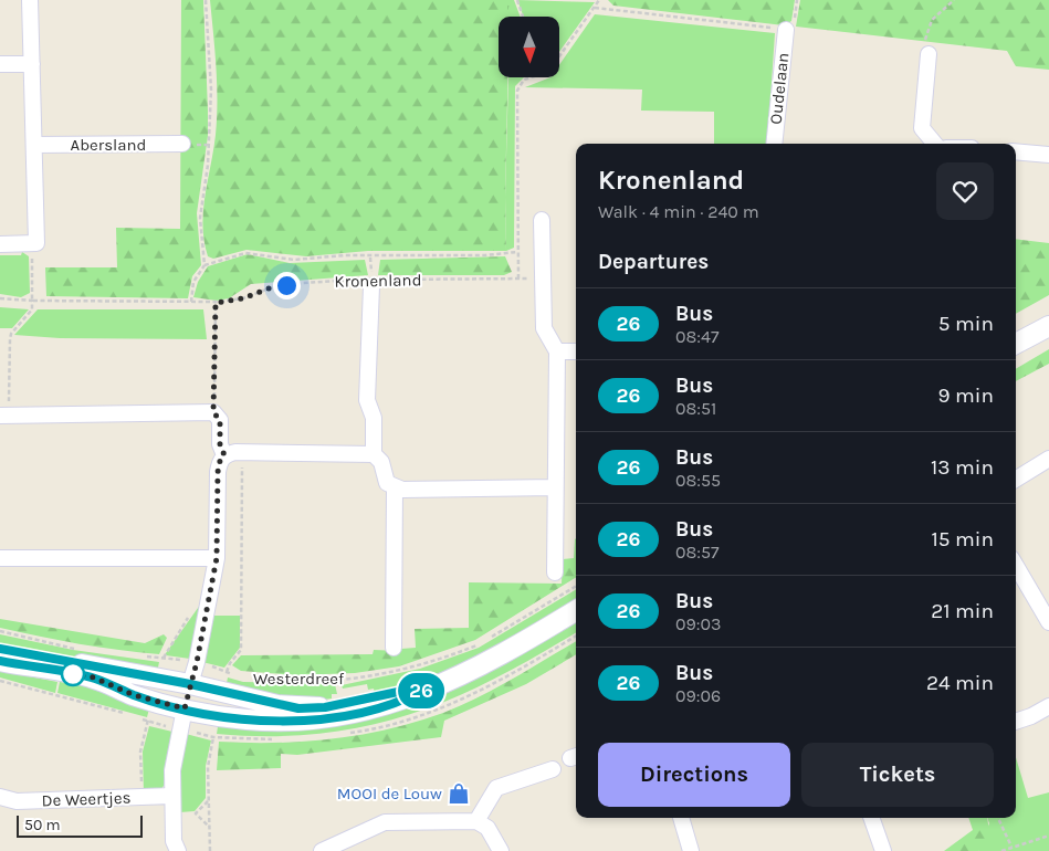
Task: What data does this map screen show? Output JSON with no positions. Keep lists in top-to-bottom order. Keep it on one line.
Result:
{"streets":{"street":["Oudelaan","Abersland","Kronenland","Westerdreef","De Weertjes"]},"places":{"shop":["MOOI de Louw"]},"lines":["bus line 26"],"scale_bar":"50 m","north":"bottom","page":{"on_map":"26","heading":[["Kronenland","Walk · 4 min · 240 m"],"Departures"],"list":[{"mark":"26","name":"Bus","note":"08:47","value":"5 min"},{"mark":"26","name":"Bus","note":"08:51","value":"9 min"},{"mark":"26","name":"Bus","note":"08:55","value":"13 min"},{"mark":"26","name":"Bus","note":"08:57","value":"15 min"},{"mark":"26","name":"Bus","note":"09:03","value":"21 min"},{"mark":"26","name":"Bus","note":"09:06","value":"24 min"}],"buttons":["Directions","Tickets"],"scale":"50 m"}}
